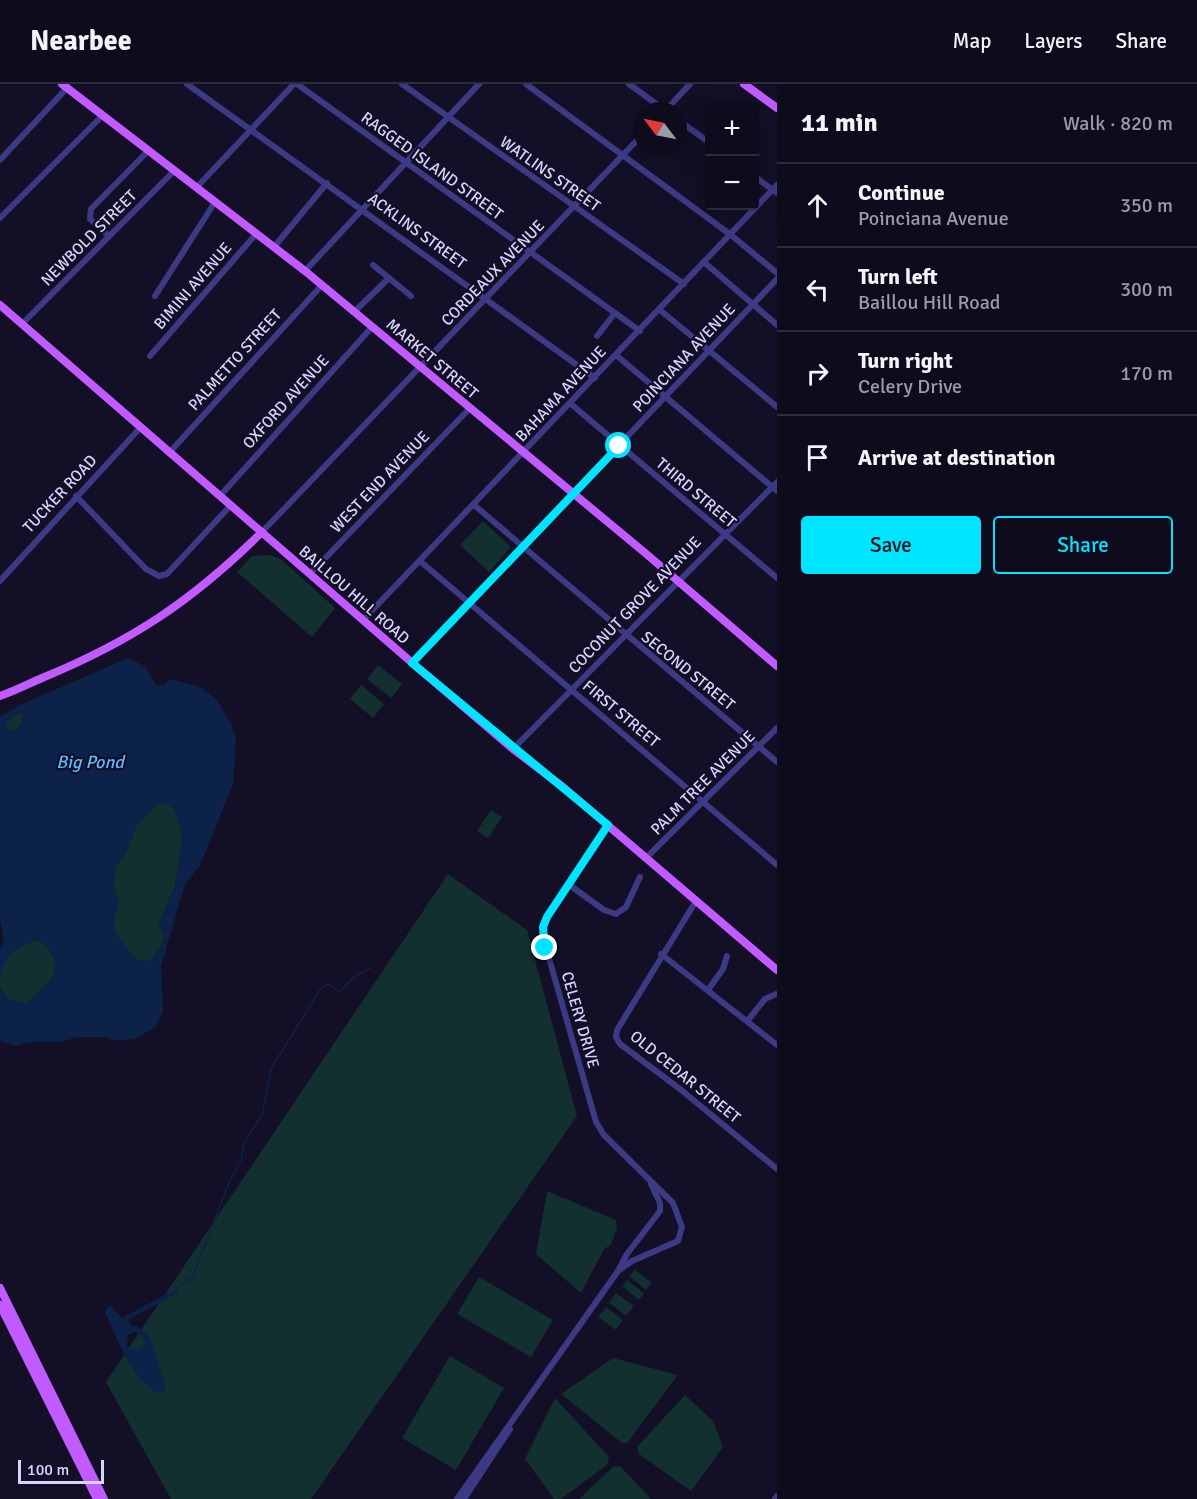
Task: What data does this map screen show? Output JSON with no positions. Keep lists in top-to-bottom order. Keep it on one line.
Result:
{"streets":{"main road":["MARKET STREET","BAILLOU HILL ROAD"],"street":["RAGGED ISLAND STREET","WATLINS STREET","ACKLINS STREET","NEWBOLD STREET","CORDEAUX AVENUE","BIMINI AVENUE","POINCIANA AVENUE","PALMETTO STREET","BAHAMA AVENUE","OXFORD AVENUE","WEST END AVENUE","THIRD STREET","TUCKER ROAD","COCONUT GROVE AVENUE","SECOND STREET","FIRST STREET","PALM TREE AVENUE","CELERY DRIVE","OLD CEDAR STREET"]},"crossings":[["RAGGED ISLAND STREET","CORDEAUX AVENUE"],["RAGGED ISLAND STREET","BAHAMA AVENUE"],["WATLINS STREET","CORDEAUX AVENUE"],["WATLINS STREET","BAHAMA AVENUE"],["ACKLINS STREET","CORDEAUX AVENUE"],["ACKLINS STREET","BAHAMA AVENUE"],["NEWBOLD STREET","MARKET STREET"],["NEWBOLD STREET","BAILLOU HILL ROAD"],["CORDEAUX AVENUE","MARKET STREET"],["CORDEAUX AVENUE","BAILLOU HILL ROAD"],["BIMINI AVENUE","MARKET STREET"],["POINCIANA AVENUE","MARKET STREET"],["POINCIANA AVENUE","THIRD STREET"],["POINCIANA AVENUE","BAILLOU HILL ROAD"],["POINCIANA AVENUE","SECOND STREET"],["POINCIANA AVENUE","FIRST STREET"],["MARKET STREET","PALMETTO STREET"],["MARKET STREET","BAHAMA AVENUE"],["MARKET STREET","OXFORD AVENUE"],["MARKET STREET","WEST END AVENUE"],["MARKET STREET","COCONUT GROVE AVENUE"],["PALMETTO STREET","BAILLOU HILL ROAD"],["BAHAMA AVENUE","THIRD STREET"],["BAHAMA AVENUE","BAILLOU HILL ROAD"],["BAHAMA AVENUE","SECOND STREET"],["BAHAMA AVENUE","FIRST STREET"],["OXFORD AVENUE","BAILLOU HILL ROAD"],["WEST END AVENUE","BAILLOU HILL ROAD"],["THIRD STREET","COCONUT GROVE AVENUE"],["TUCKER ROAD","BAILLOU HILL ROAD"],["BAILLOU HILL ROAD","COCONUT GROVE AVENUE"],["BAILLOU HILL ROAD","PALM TREE AVENUE"],["BAILLOU HILL ROAD","CELERY DRIVE"],["BAILLOU HILL ROAD","OLD CEDAR STREET"],["COCONUT GROVE AVENUE","SECOND STREET"],["COCONUT GROVE AVENUE","FIRST STREET"],["SECOND STREET","PALM TREE AVENUE"],["FIRST STREET","PALM TREE AVENUE"]],"water":["Big Pond"],"scale_bar":"100 m","north":"top left","page":{"header":"Nearbee","nav":["Map","Layers","Share"],"heading":["11 min","Walk · 820 m"],"map_buttons":["+","−"],"list":[["Continue","Poinciana Avenue","350 m"],["Turn left","Baillou Hill Road","300 m"],["Turn right","Celery Drive","170 m"],"Arrive at destination"],"buttons":["Save","Share"],"scale":"100 m"}}
